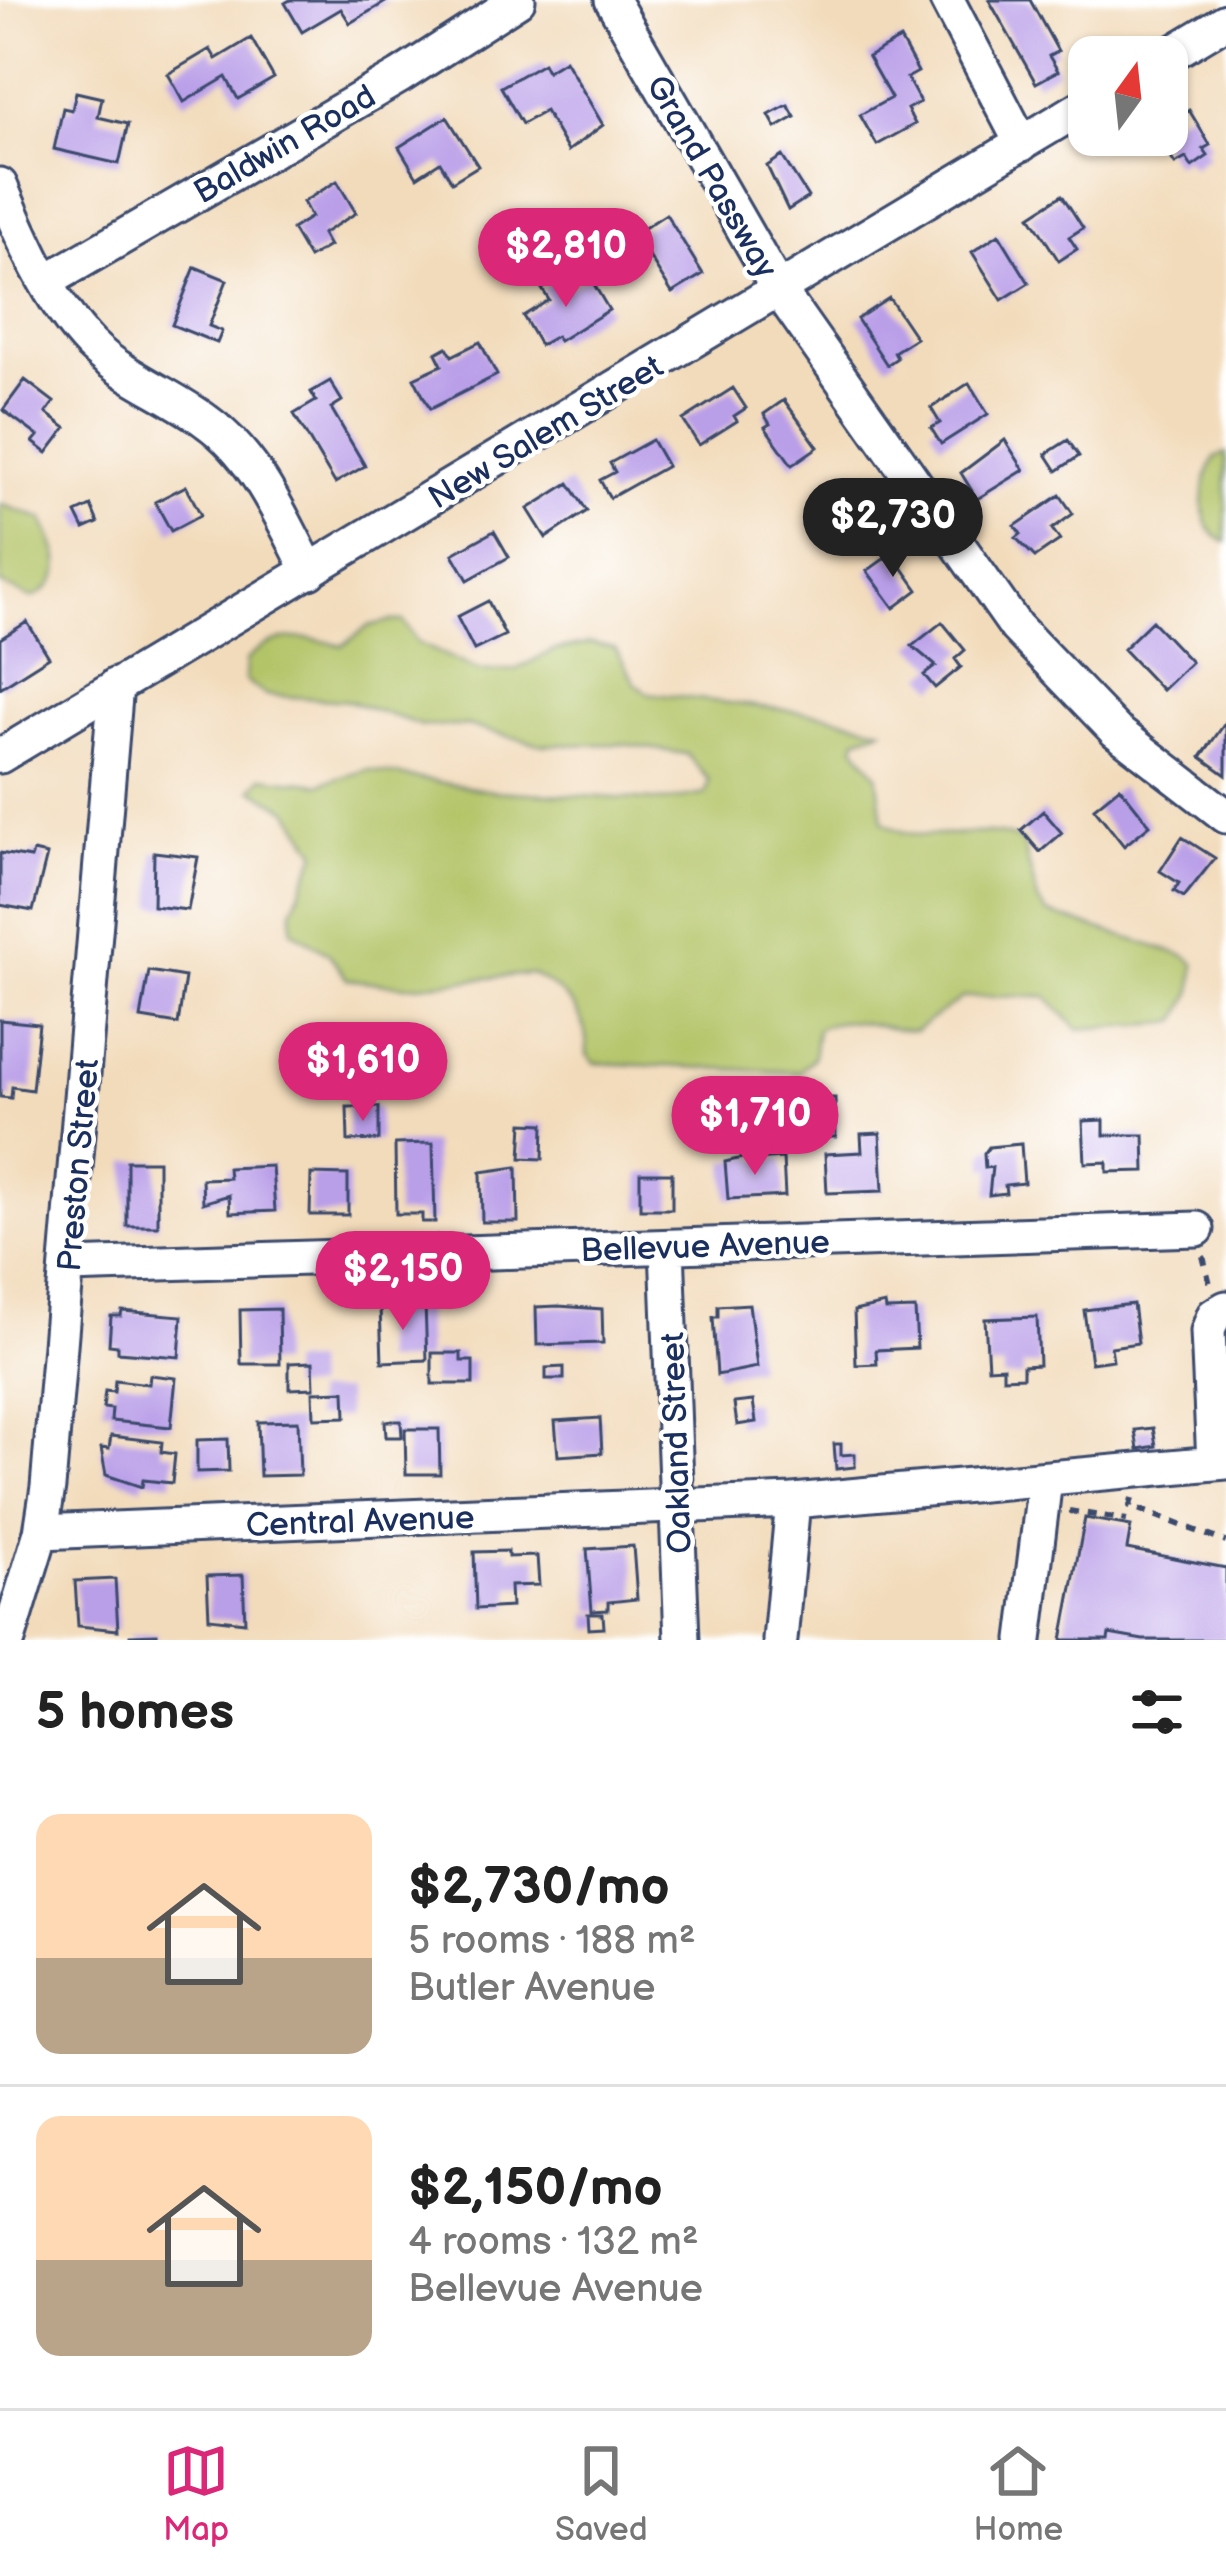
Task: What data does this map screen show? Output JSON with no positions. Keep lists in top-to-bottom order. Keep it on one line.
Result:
{"streets":{"street":["Baldwin Road","Grand Passway","New Salem Street","Preston Street","Bellevue Avenue","Oakland Street","Central Avenue"]},"crossings":[["Grand Passway","New Salem Street"],["New Salem Street","Preston Street"],["Preston Street","Bellevue Avenue"],["Preston Street","Central Avenue"],["Bellevue Avenue","Oakland Street"],["Oakland Street","Central Avenue"]],"north":"top","page":{"price":["$2,810","$2,730","$1,610","$1,710","$2,150"],"heading":"5 homes","list":[{"name":"$2,730/mo","note":"5 rooms · 188 m² · Butler Avenue"},{"name":"$2,150/mo","note":"4 rooms · 132 m² · Bellevue Avenue"}],"tabs":["Map","Saved","Home"]}}
